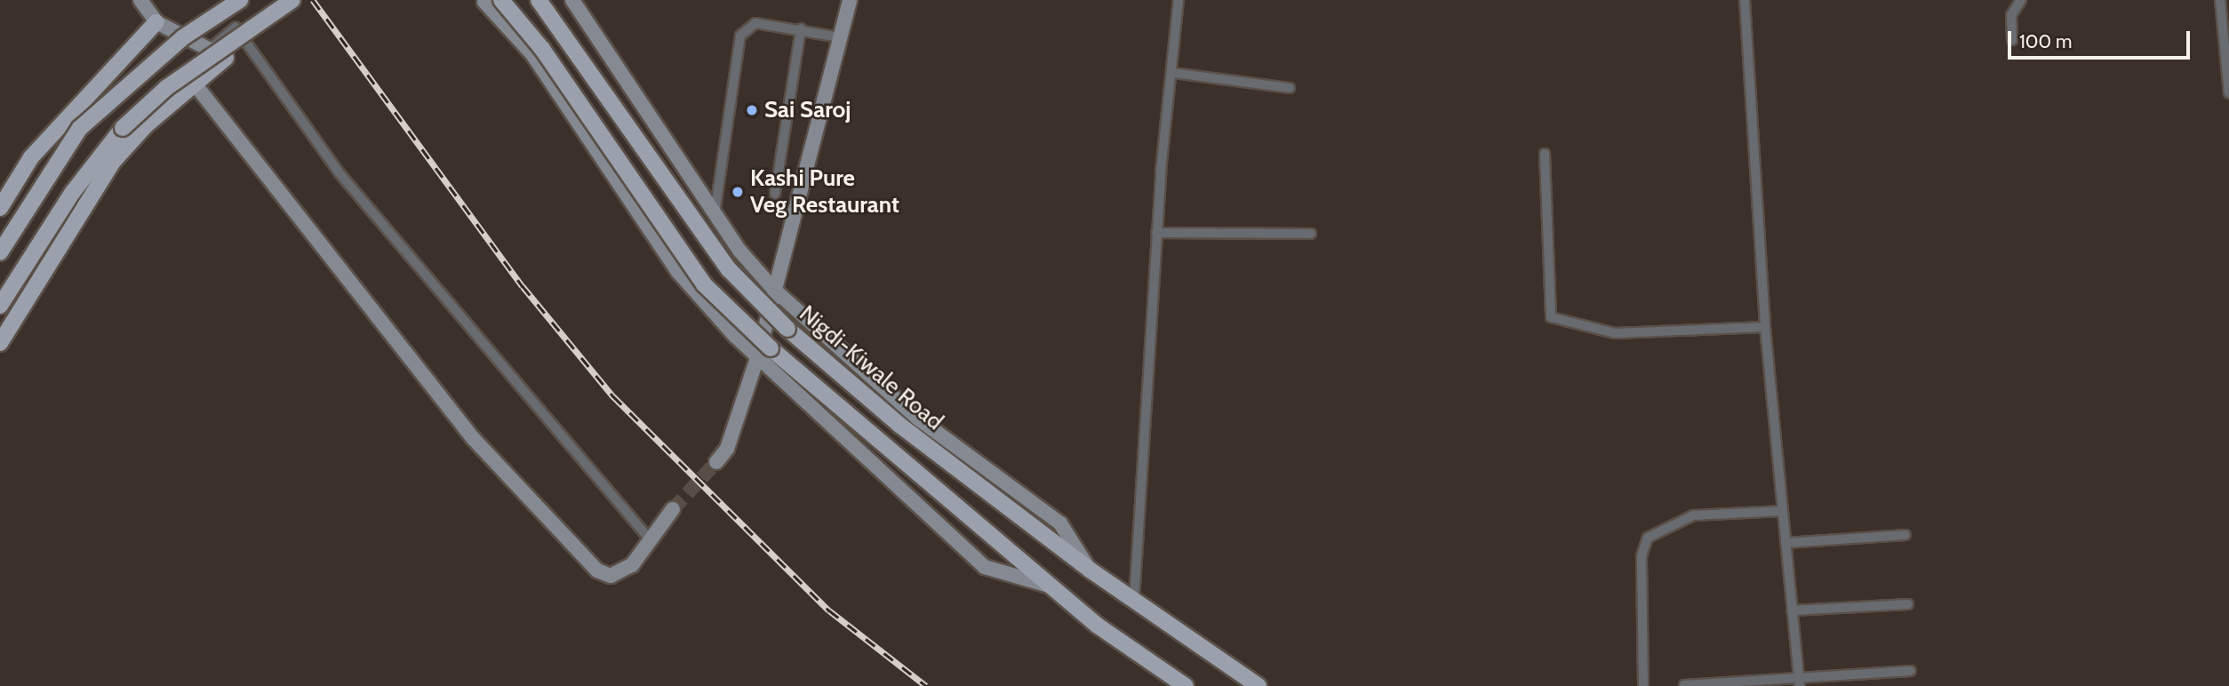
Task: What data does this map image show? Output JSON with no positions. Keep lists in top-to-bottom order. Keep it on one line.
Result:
{"streets":{"main road":["Nigdi-Kiwale Road"]},"places":["Sai Saroj","Kashi Pure Veg Restaurant"],"scale_bar":"100 m"}
